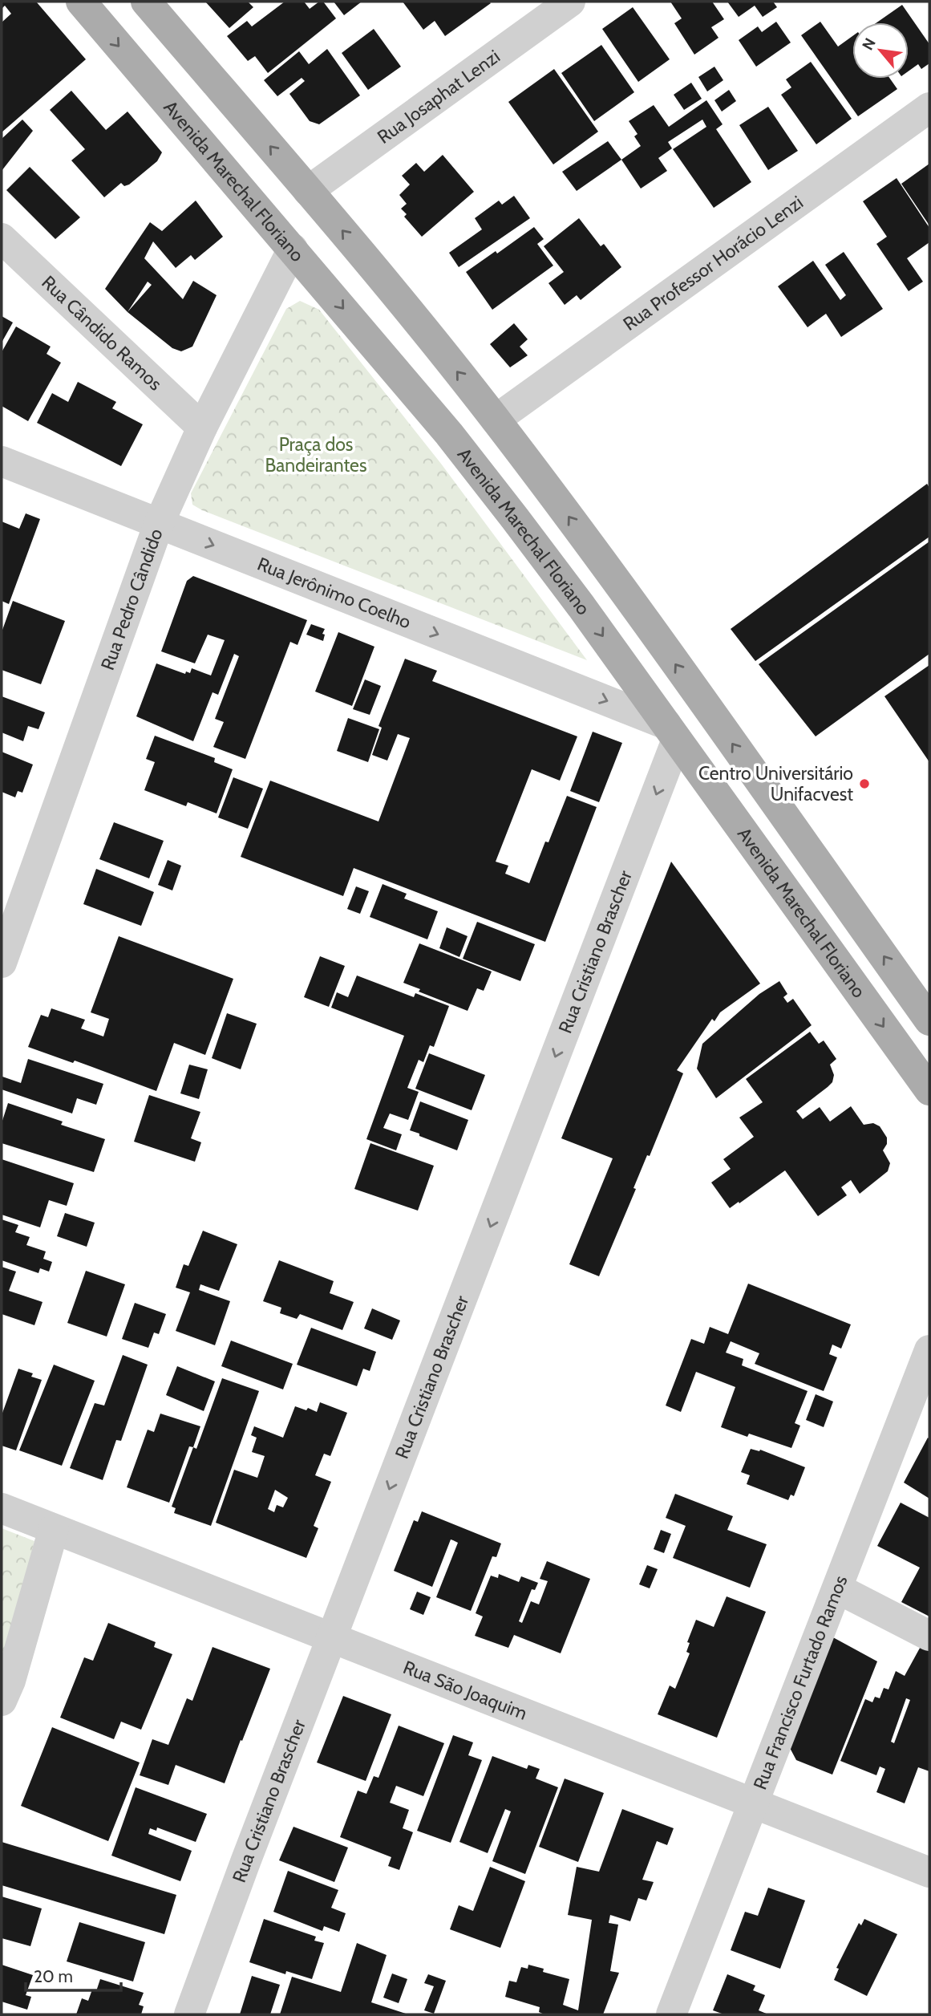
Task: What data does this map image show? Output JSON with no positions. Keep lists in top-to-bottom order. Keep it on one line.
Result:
{"streets":{"main road":["Avenida Marechal Floriano"],"street":["Rua Josaphat Lenzi","Rua Professor Horácio Lenzi","Rua Cândido Ramos","Rua Jerônimo Coelho","Rua Pedro Cândido","Rua Cristiano Brascher","Rua Francisco Furtado Ramos","Rua São Joaquim"]},"crossings":[["Avenida Marechal Floriano","Rua Jerônimo Coelho"],["Avenida Marechal Floriano","Rua Pedro Cândido"],["Avenida Marechal Floriano","Rua Cristiano Brascher"],["Rua Cândido Ramos","Rua Pedro Cândido"],["Rua Jerônimo Coelho","Rua Pedro Cândido"],["Rua Jerônimo Coelho","Rua Cristiano Brascher"],["Rua Cristiano Brascher","Rua São Joaquim"],["Rua Francisco Furtado Ramos","Rua São Joaquim"]],"one_way":["Rua Jerônimo Coelho","Rua Cristiano Brascher"],"parks":["Praça dos Bandeirantes"],"places":["Centro Universitário Unifacvest"],"scale_bar":"20 m","north":"top left"}
